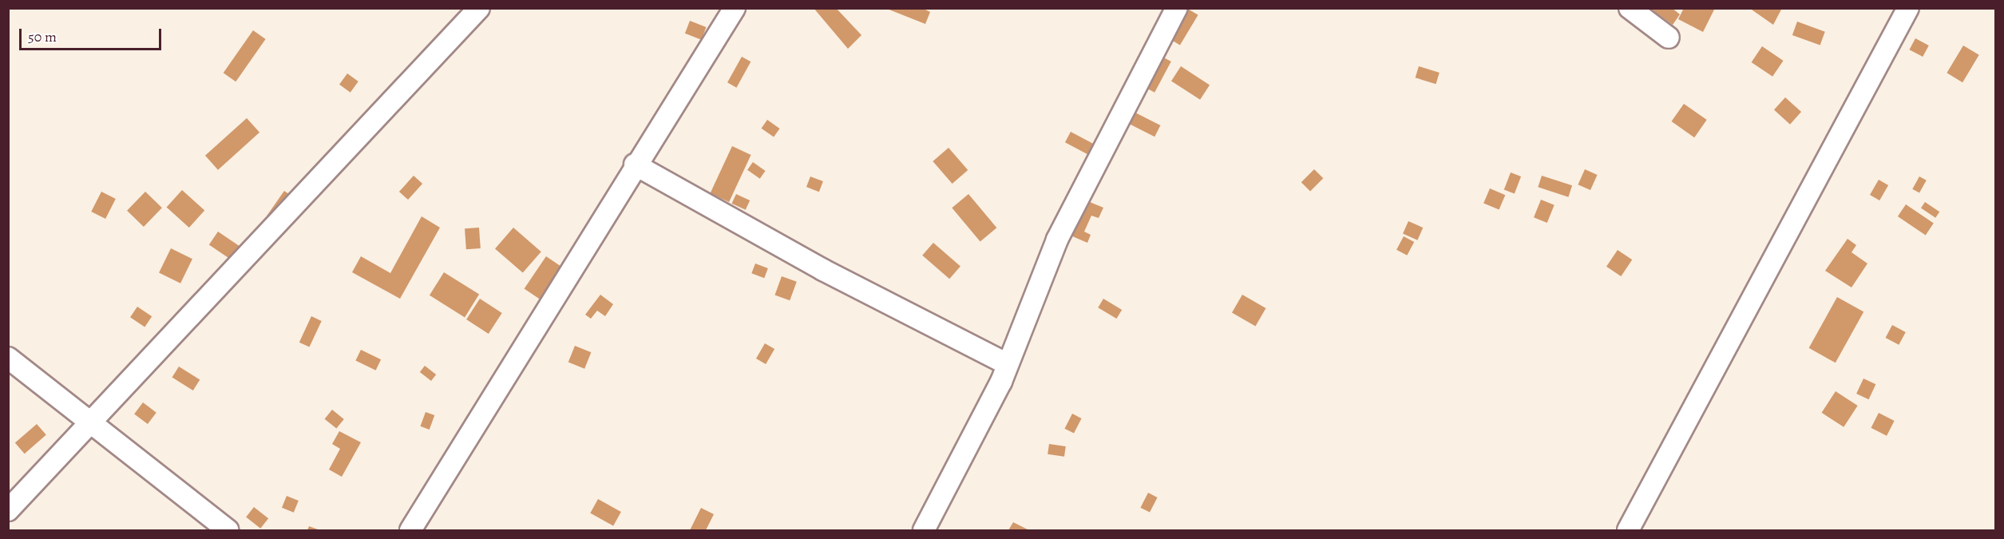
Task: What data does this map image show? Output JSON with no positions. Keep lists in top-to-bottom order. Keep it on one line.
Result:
{"scale_bar":"50 m"}
